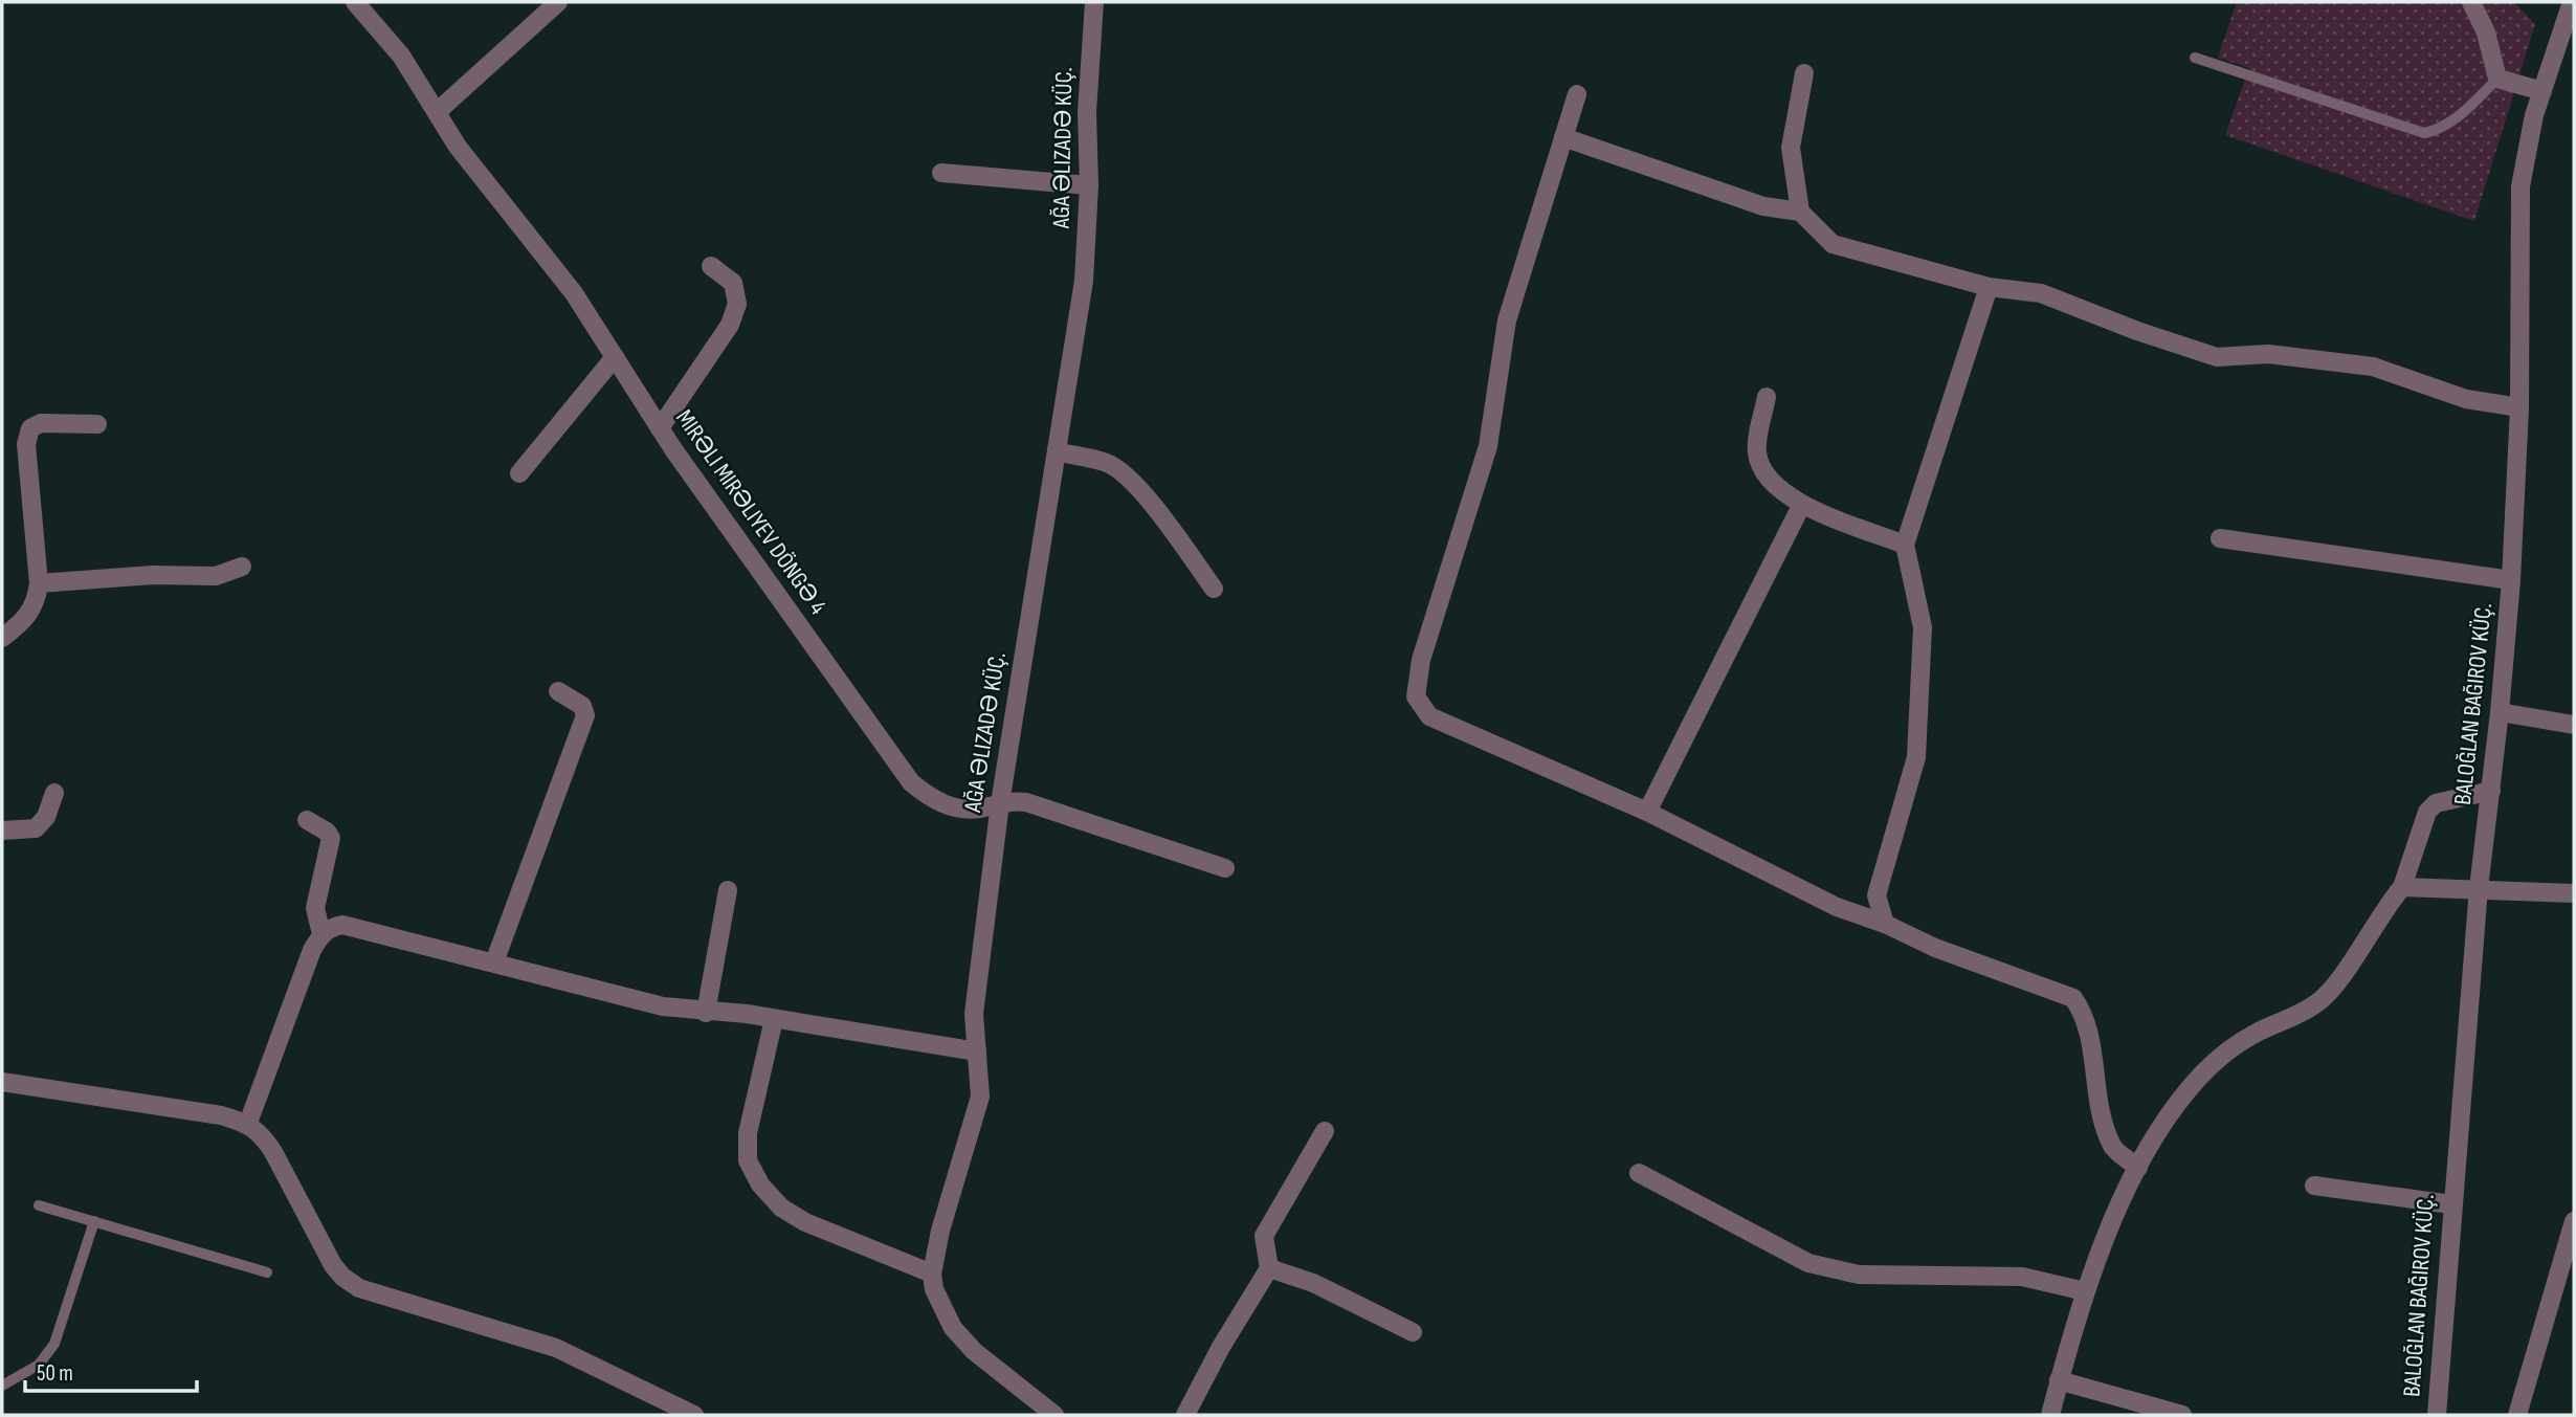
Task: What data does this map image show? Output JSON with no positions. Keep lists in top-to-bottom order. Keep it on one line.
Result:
{"streets":{"street":["AĞA ƏLIZADƏ KÜÇ.","MIRƏLI MIRƏLIYEV DÖNGƏ 4"]},"crossings":[["AĞA ƏLIZADƏ KÜÇ.","MIRƏLI MIRƏLIYEV DÖNGƏ 4"]],"scale_bar":"50 m"}
